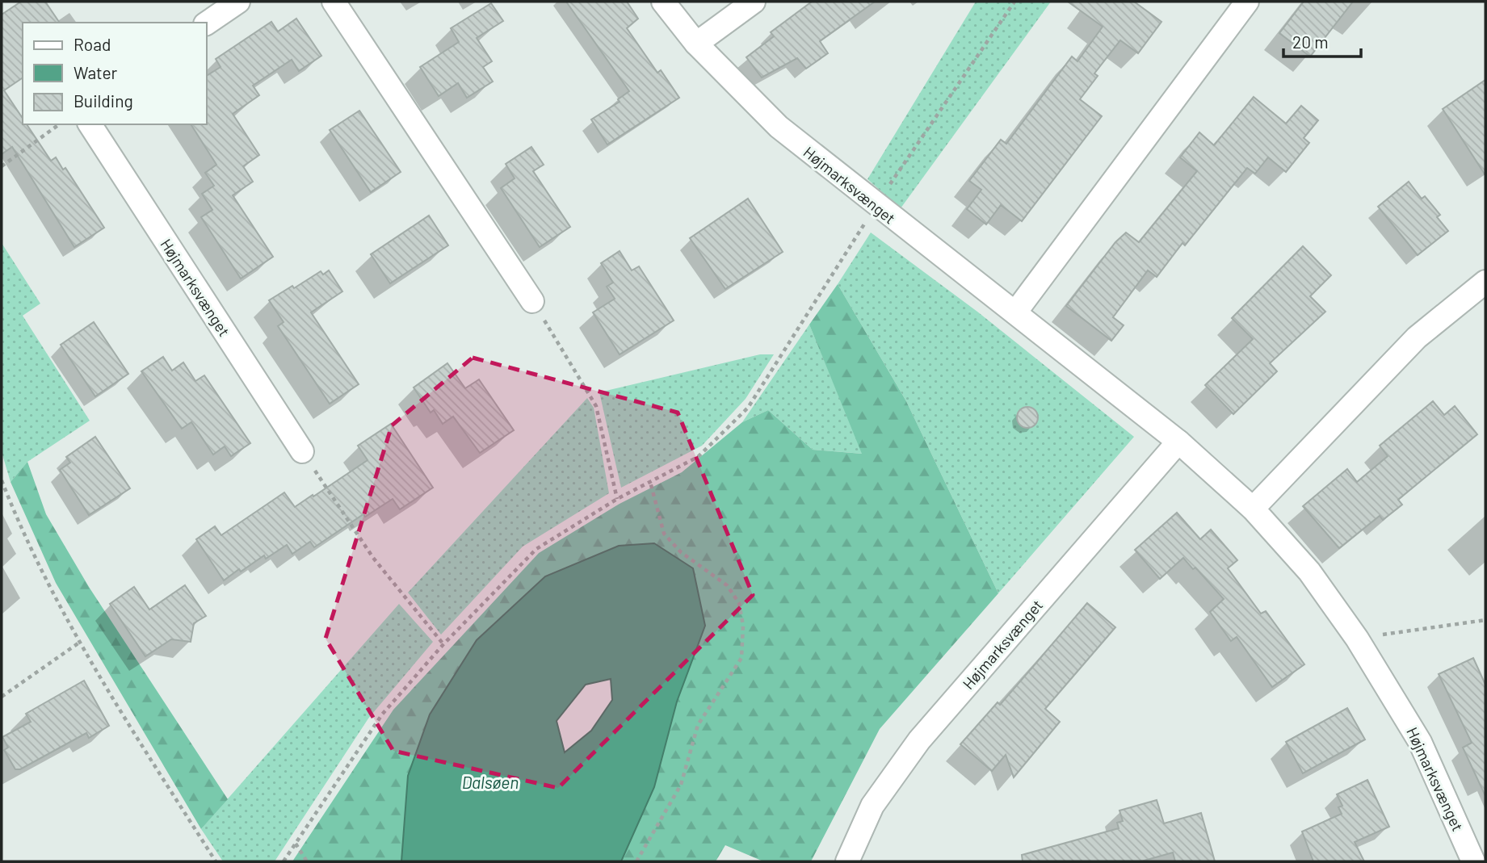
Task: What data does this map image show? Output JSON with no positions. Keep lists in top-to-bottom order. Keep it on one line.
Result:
{"streets":{"street":["Højmarksvænget"]},"water":["Dalsøen"],"legend":["Road","Water","Building"],"scale_bar":"20 m"}
